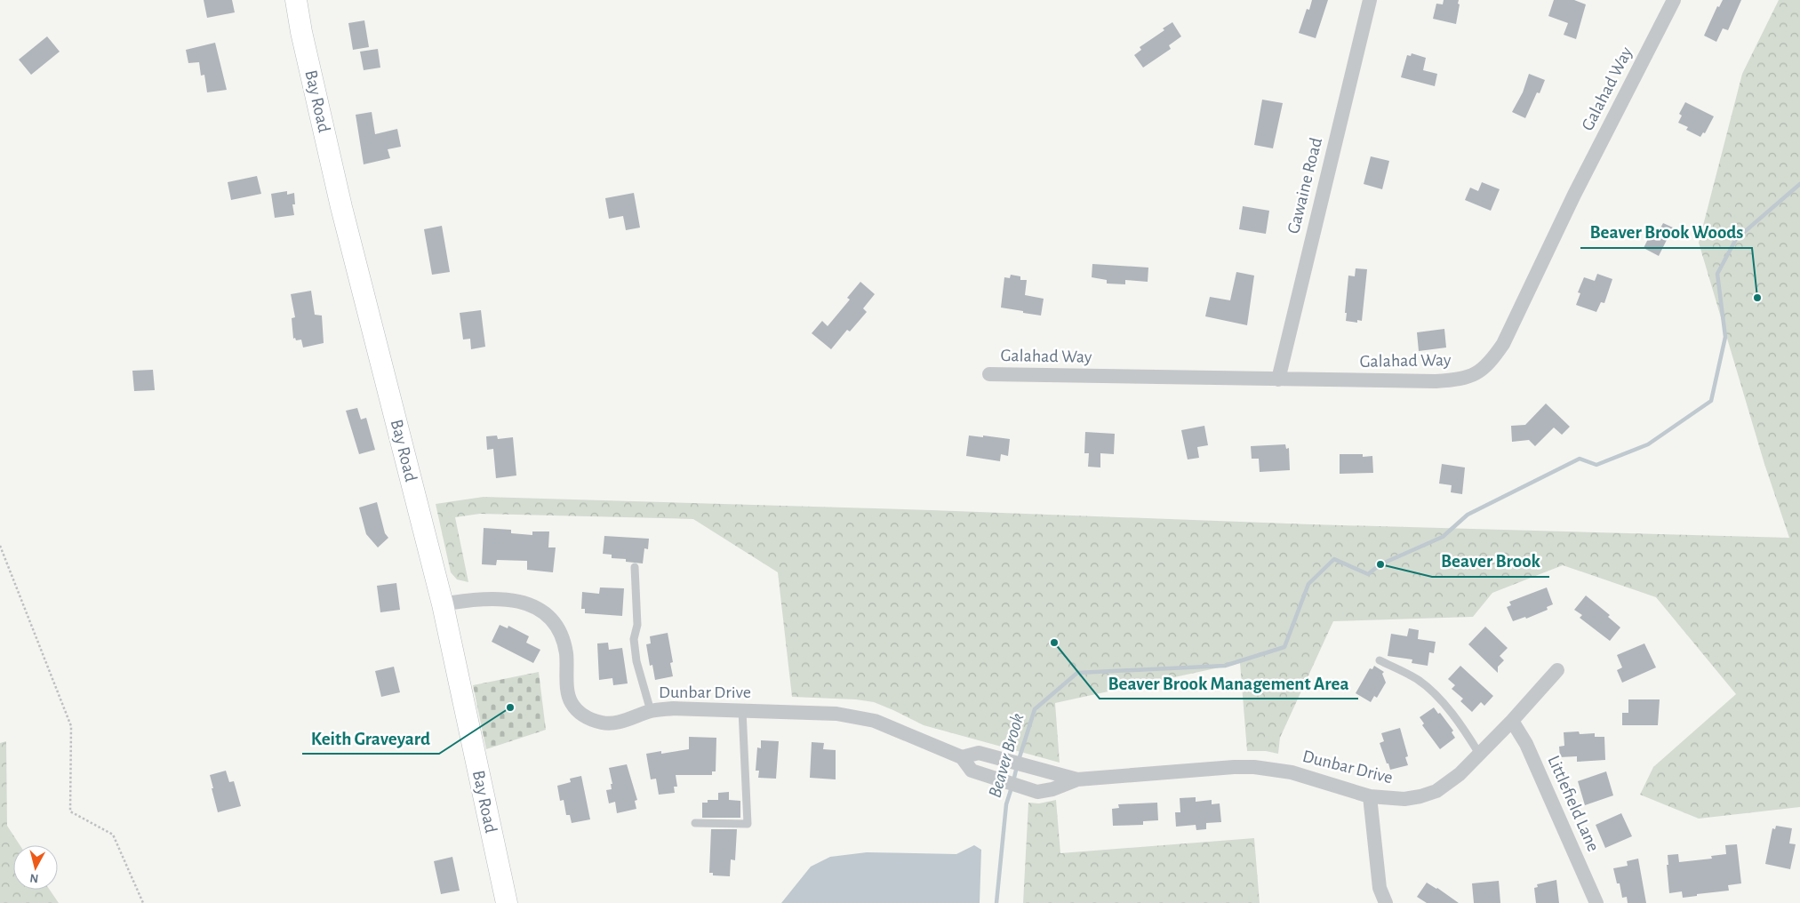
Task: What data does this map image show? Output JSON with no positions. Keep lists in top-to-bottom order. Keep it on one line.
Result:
{"streets":{"main road":["Bay Road"],"street":["Galahad Way","Gawaine Road","Dunbar Drive","Littlefield Lane"]},"crossings":[["Galahad Way","Gawaine Road"],["Bay Road","Dunbar Drive"],["Dunbar Drive","Littlefield Lane"]],"water":["Beaver Brook"],"places":["Beaver Brook Woods","Beaver Brook","Beaver Brook Management Area","Keith Graveyard"],"north":"bottom"}
